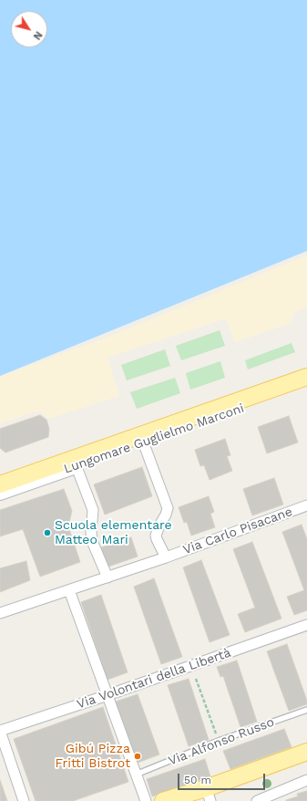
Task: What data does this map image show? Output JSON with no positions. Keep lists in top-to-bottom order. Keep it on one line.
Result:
{"streets":{"main road":["Lungomare Guglielmo Marconi"],"street":["Via Carlo Pisacane","Via Volontari della Libertà"],"lane":["Via Alfonso Russo"]},"places":["Scuola elementare Matteo Mari","Gibú Pizza Fritti Bistrot"],"scale_bar":"50 m","north":"bottom right"}
